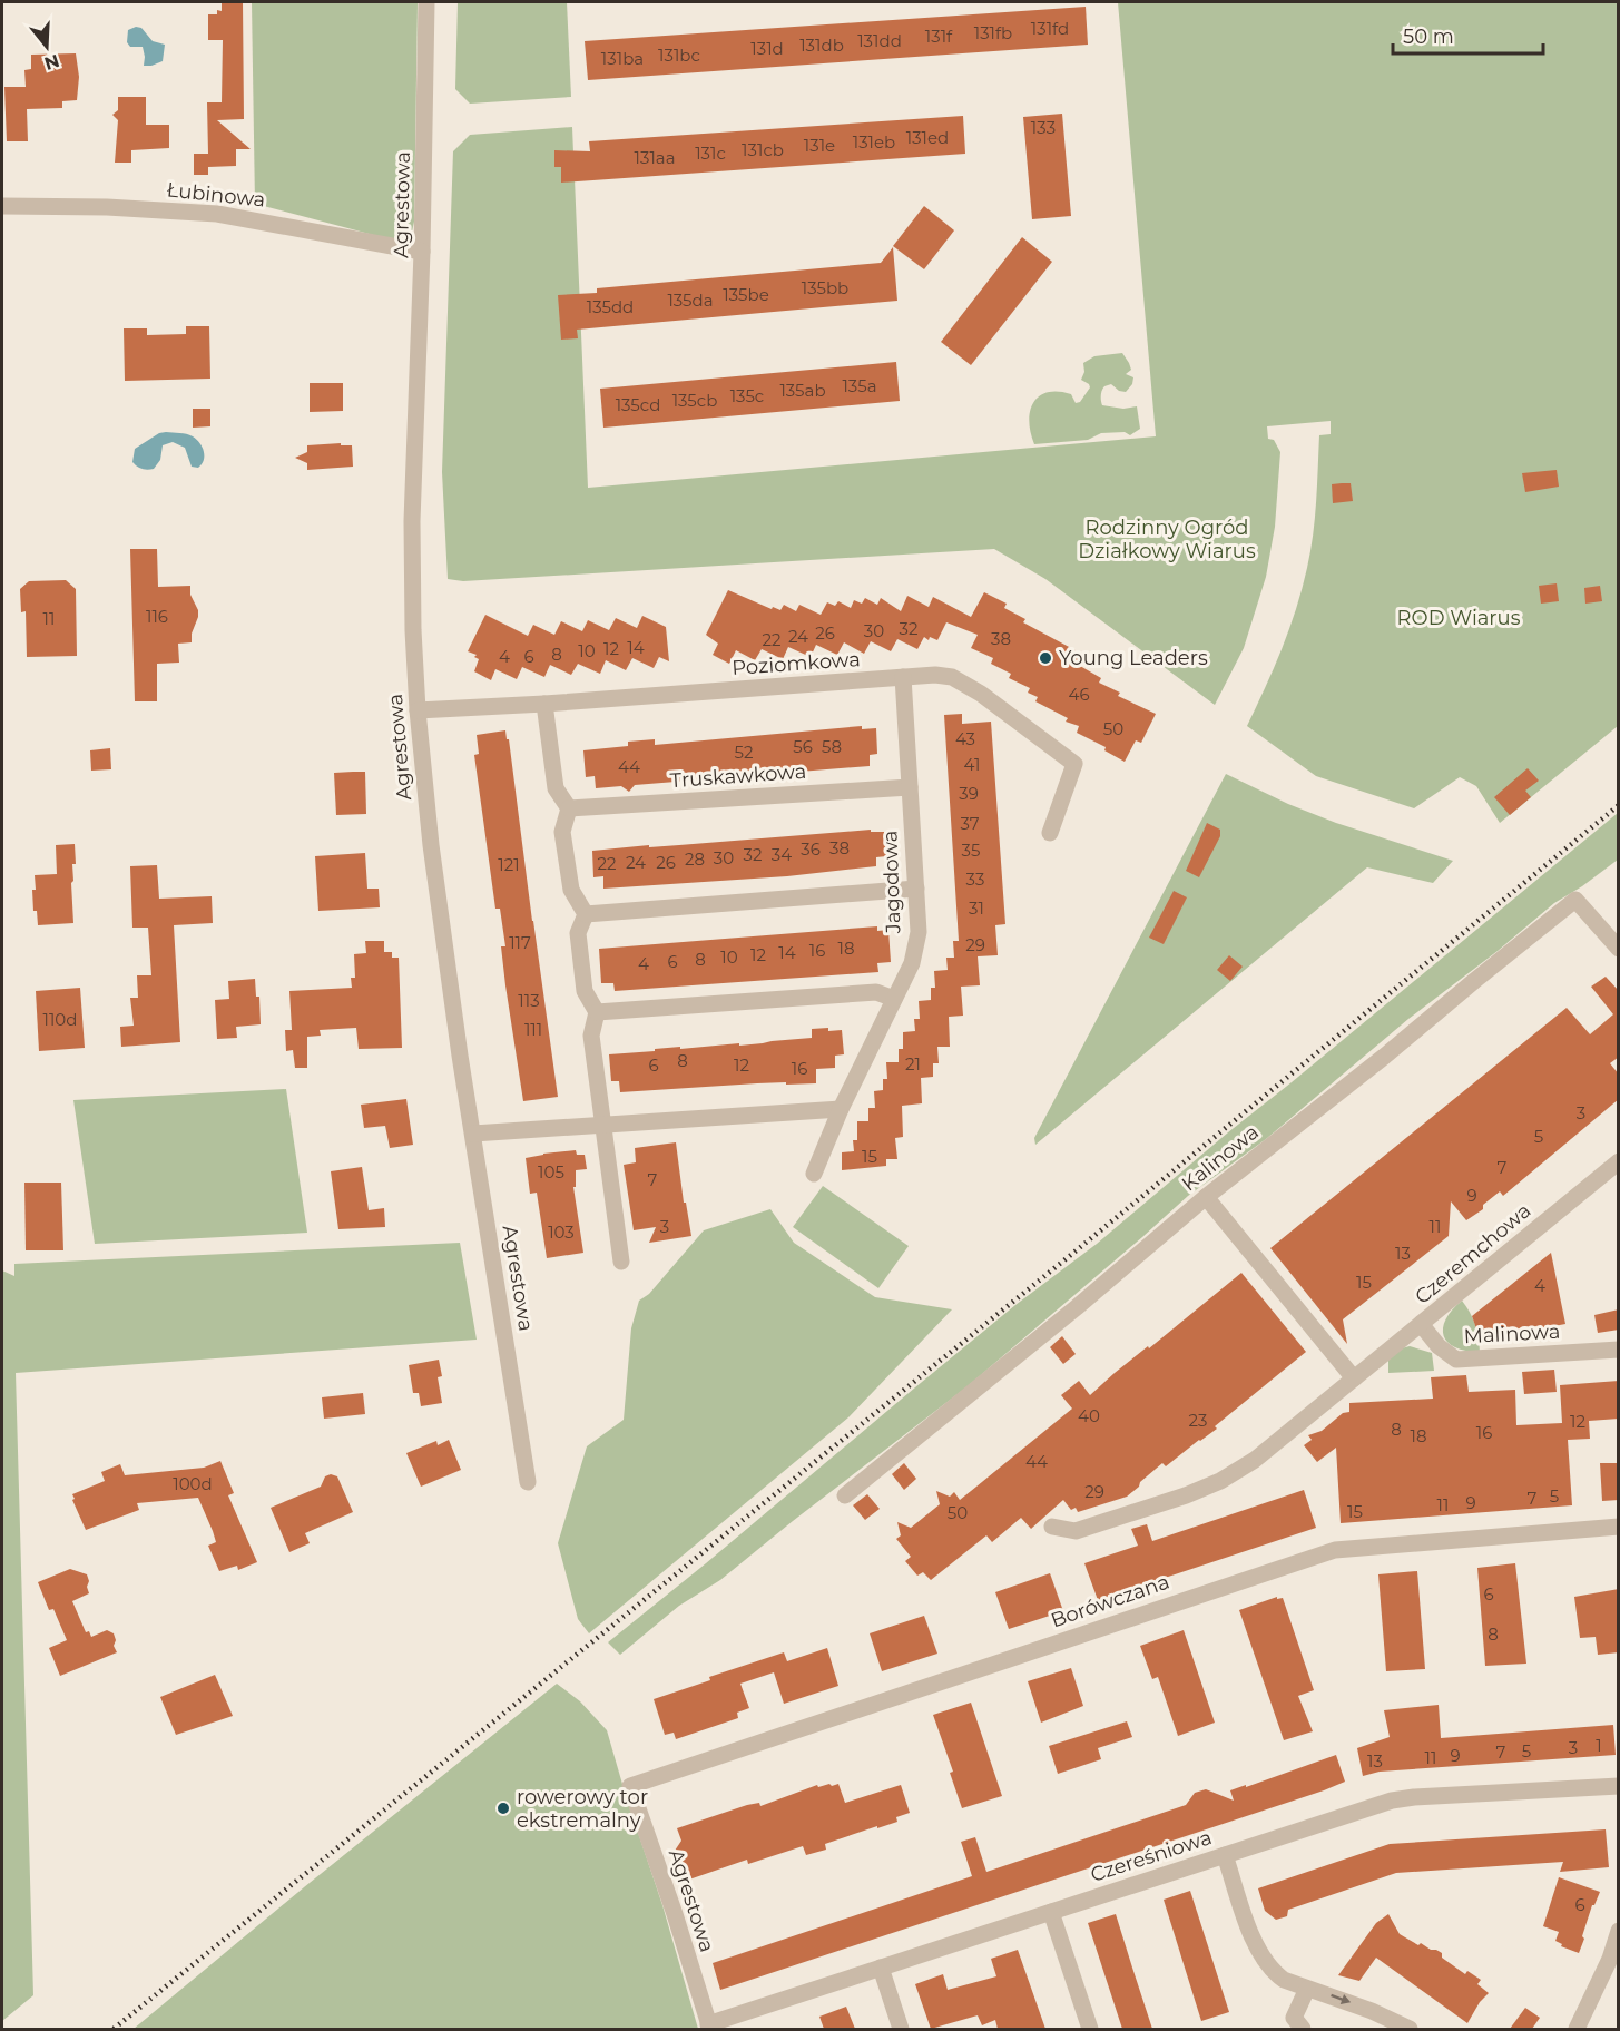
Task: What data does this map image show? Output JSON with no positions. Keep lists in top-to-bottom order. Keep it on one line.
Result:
{"streets":{"street":["Łubinowa","Agrestowa","Poziomkowa","Truskawkowa","Jagodowa","Kalinowa","Czeremchowa","Malinowa","Borówczana","Czereśniowa"]},"crossings":[["Łubinowa","Agrestowa"],["Agrestowa","Poziomkowa"],["Agrestowa","Borówczana"],["Agrestowa","Czereśniowa"],["Poziomkowa","Jagodowa"],["Truskawkowa","Jagodowa"],["Czeremchowa","Malinowa"]],"parks":["Rodzinny Ogród Działkowy Wiarus","ROD Wiarus"],"places":["Young Leaders","rowerowy tor ekstremalny"],"house_numbers":["131fd","131fb","131f","131dd","131db","131d","131bc","131ba","133","131ed","131eb","131e","131cb","131c","131aa","135bb","135be","135da","135dd","135a","135ab","135c","135cb","135cd","116","11","32","30","26","24","38","22","14","12","10","8","4","6","46","50","43","56","58","52","41","44","39","37","38","36","35","32","34","30","28","24","26","22","121","33","31","117","29","18","16","14","12","10","8","6","4","113","110d","111","8","21","6","12","16","3","5","15","7","105","7","9","3","11","103","13","15","4","40","23","12","8","16","18","44","100d","29","5","7","9","11","15","50","6","8","1","3","5","7","9","11","13","6"],"scale_bar":"50 m","north":"bottom"}
